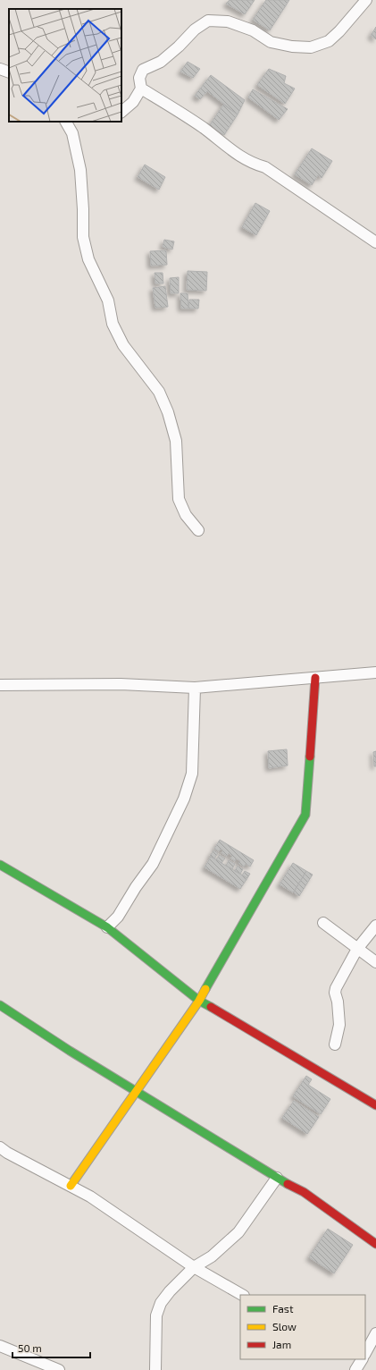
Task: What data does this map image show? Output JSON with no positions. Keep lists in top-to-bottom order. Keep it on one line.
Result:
{"legend":["Fast","Slow","Jam"],"scale_bar":"50 m"}
